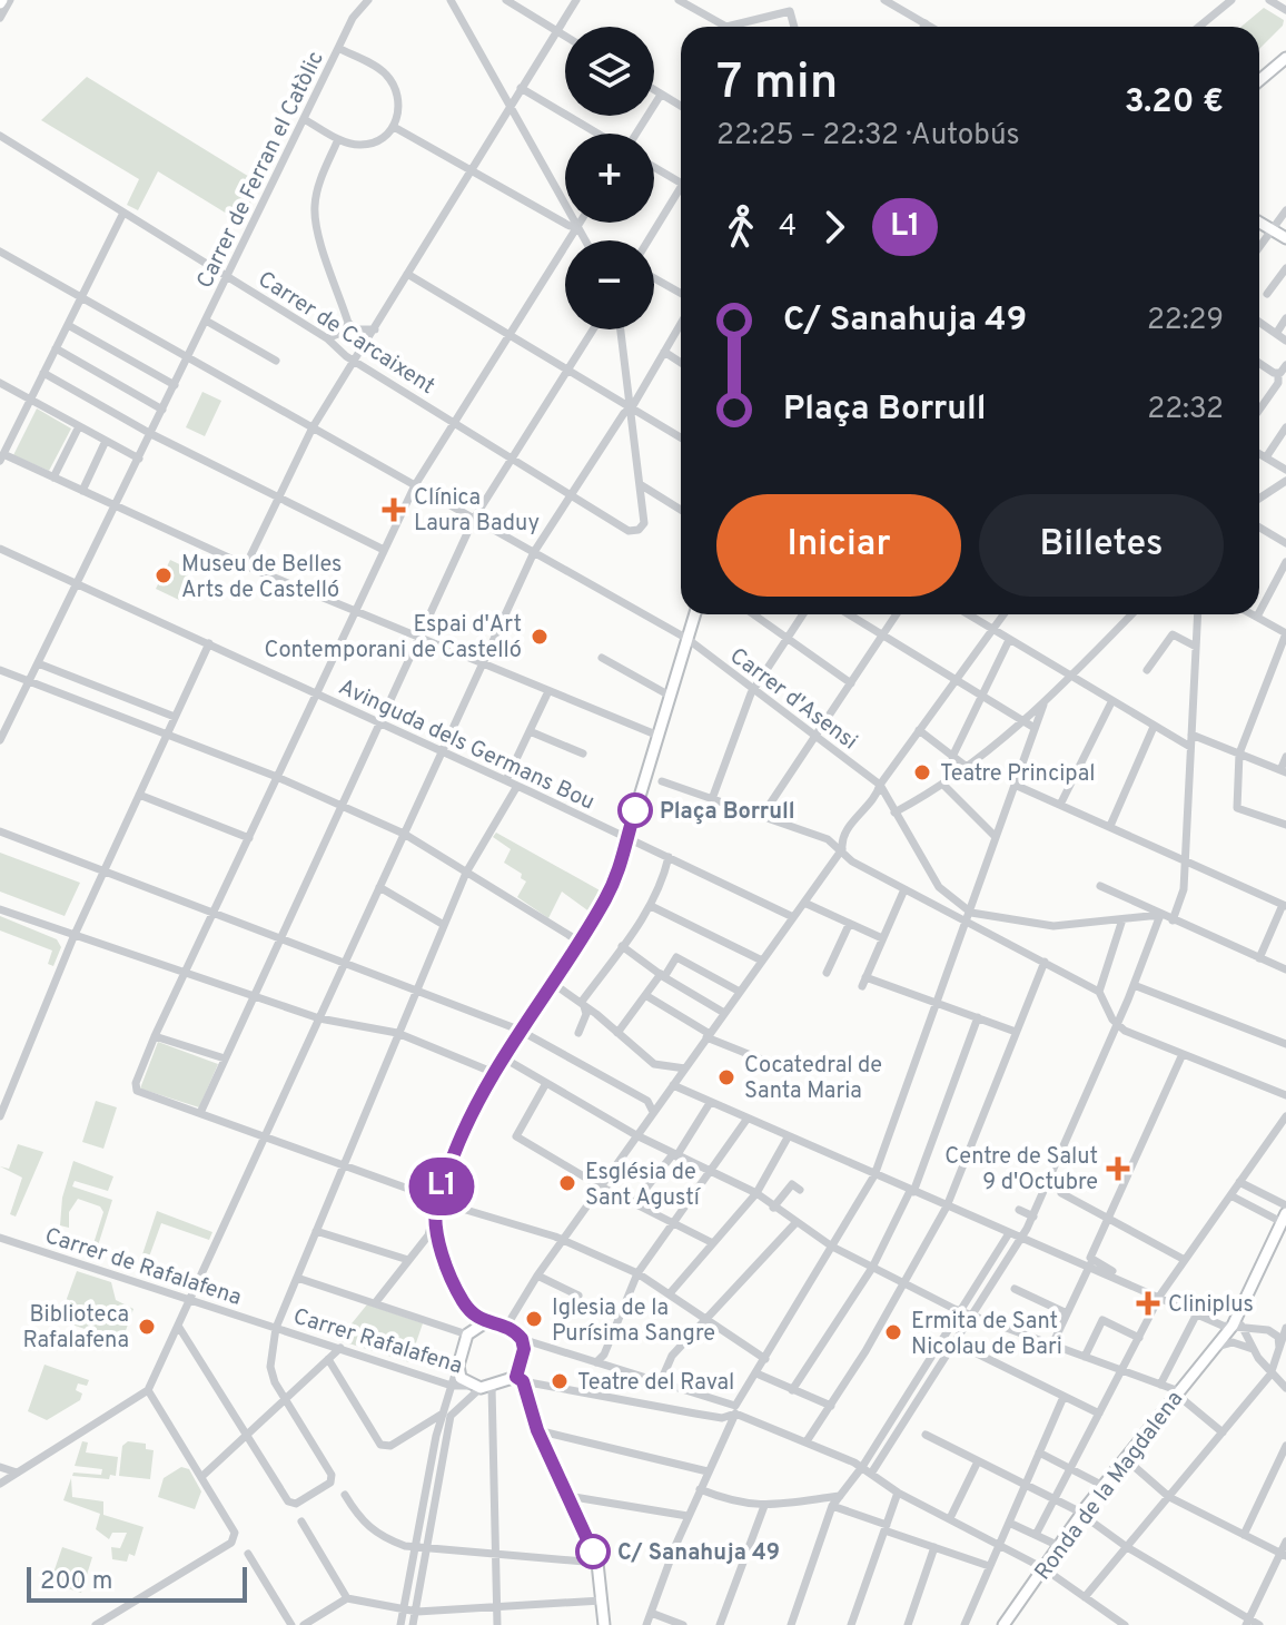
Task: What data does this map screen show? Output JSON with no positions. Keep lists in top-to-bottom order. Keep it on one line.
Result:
{"streets":{"main road":["Ronda de la Magdalena"],"street":["Carrer de Ferran el Catòlic","Carrer de Carcaixent","Carrer d'Asensi","Avinguda dels Germans Bou","Carrer de Rafalafena","Carrer Rafalafena"]},"crossings":[["Carrer de Ferran el Catòlic","Carrer de Carcaixent"],["Carrer de Ferran el Catòlic","Carrer d'Asensi"],["Carrer de Ferran el Catòlic","Avinguda dels Germans Bou"],["Carrer de Rafalafena","Carrer Rafalafena"]],"places":{"health":["Clínica Laura Baduy","Centre de Salut 9 d'Octubre","Cliniplus"],"other":["Museu de Belles Arts de Castelló","Espai d'Art Contemporani de Castelló","Teatre Principal","Plaça Borrull","Cocatedral de Santa Maria","Església de Sant Agustí","Iglesia de la Purísima Sangre","Biblioteca Rafalafena","Ermita de Sant Nicolau de Bari","Teatre del Raval","C/ Sanahuja 49"]},"lines":["bus line L1"],"scale_bar":"200 m","page":{"on_map":"L1","map_buttons":["+","−"],"heading":["7 min","22:25 – 22:32 · Autobús","3.20 €"],"legs":["4","L1"],"list":[{"name":"C/ Sanahuja 49","value":"22:29"},{"name":"Plaça Borrull","value":"22:32"}],"buttons":["Iniciar","Billetes"],"scale":"200 m"}}
